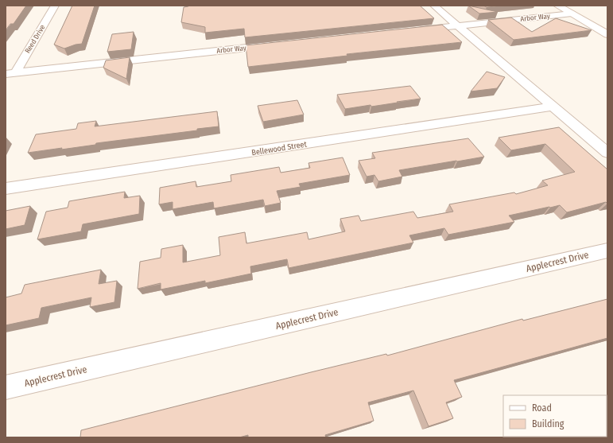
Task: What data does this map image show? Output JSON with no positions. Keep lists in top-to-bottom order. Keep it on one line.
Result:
{"streets":{"street":["Arbor Way","Reed Drive","Bellewood Street","Applecrest Drive"]},"crossings":[["Arbor Way","Reed Drive"]],"legend":["Road","Building"]}
